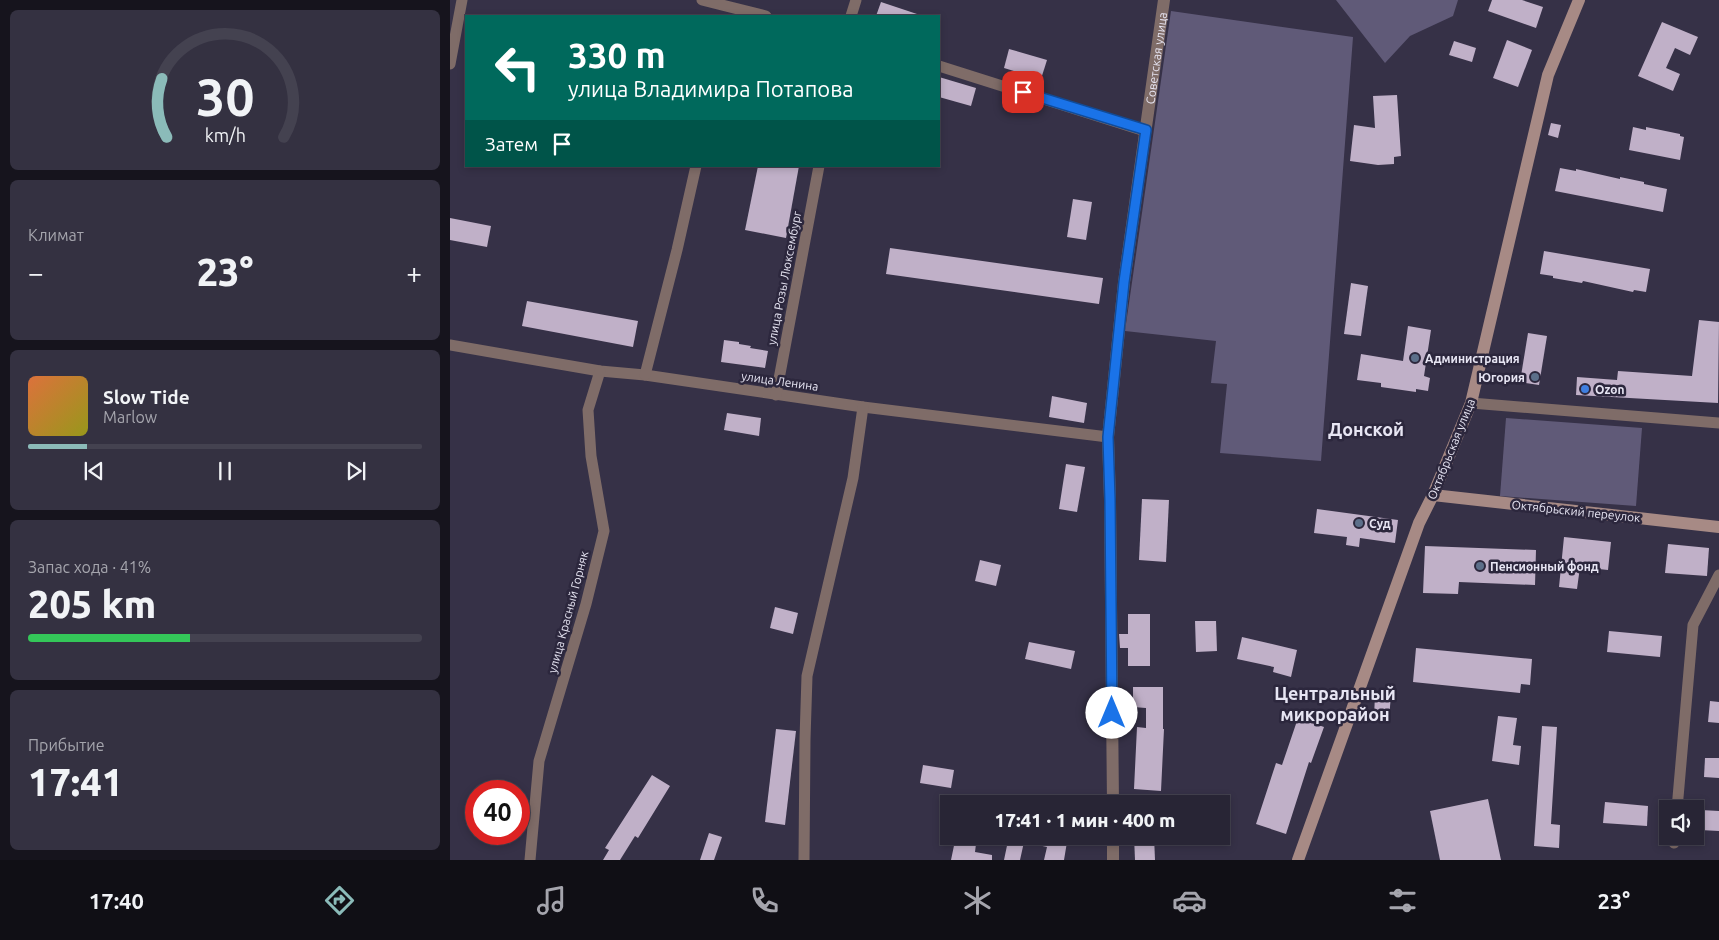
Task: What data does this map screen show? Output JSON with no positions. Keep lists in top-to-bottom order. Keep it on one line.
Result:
{"streets":{"main road":["Октябрьская улица","Октябрьский переулок"],"street":["Советская улица","улица Розы Люксембург","улица Ленина","улица Красный Горняк"]},"crossings":[["Советская улица","улица Ленина"],["улица Розы Люксембург","улица Ленина"],["улица Ленина","улица Красный Горняк"],["Октябрьская улица","Октябрьский переулок"]],"districts":["Донской","Центральный микрорайон"],"places":["Администрация","Югория","Ozon","Суд","Пенсионный фонд"],"page":{"turn":["330 m","улица Владимира Потапова"],"then":"Затем","tile":["Климат",["Запас хода · 41%","205 km"],["Прибытие","17:41"]],"heat":["−","23°","+"],"song":["Slow Tide","Marlow"],"limit":"40","trip":"17:41 · 1 мин · 400 m","tabs":["17:40","23°"],"gauge":["30","km/h"]}}
